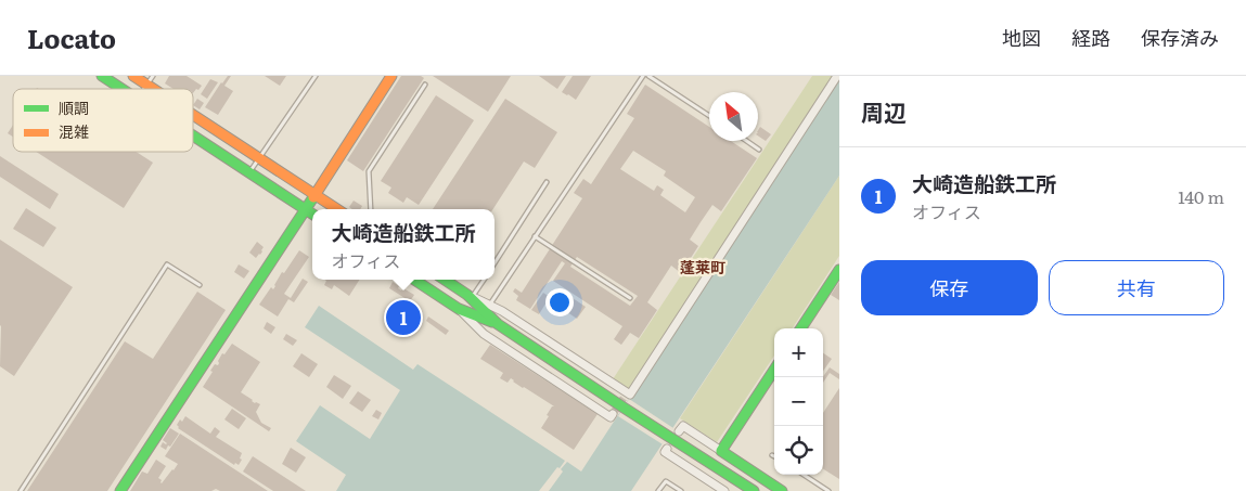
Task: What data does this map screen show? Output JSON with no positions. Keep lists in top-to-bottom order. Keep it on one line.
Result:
{"districts":["蓬莱町"],"legend":["順調","混雑"],"north":"top left","page":{"header":"Locato","nav":["地図","経路","保存済み"],"heading":"周辺","list":[{"mark":"1","name":"大崎造船鉄工所","note":"オフィス","value":"140 m"}],"popup":["大崎造船鉄工所","オフィス"],"buttons":["保存","共有"],"pins":"1","map_buttons":["+","−"]}}
